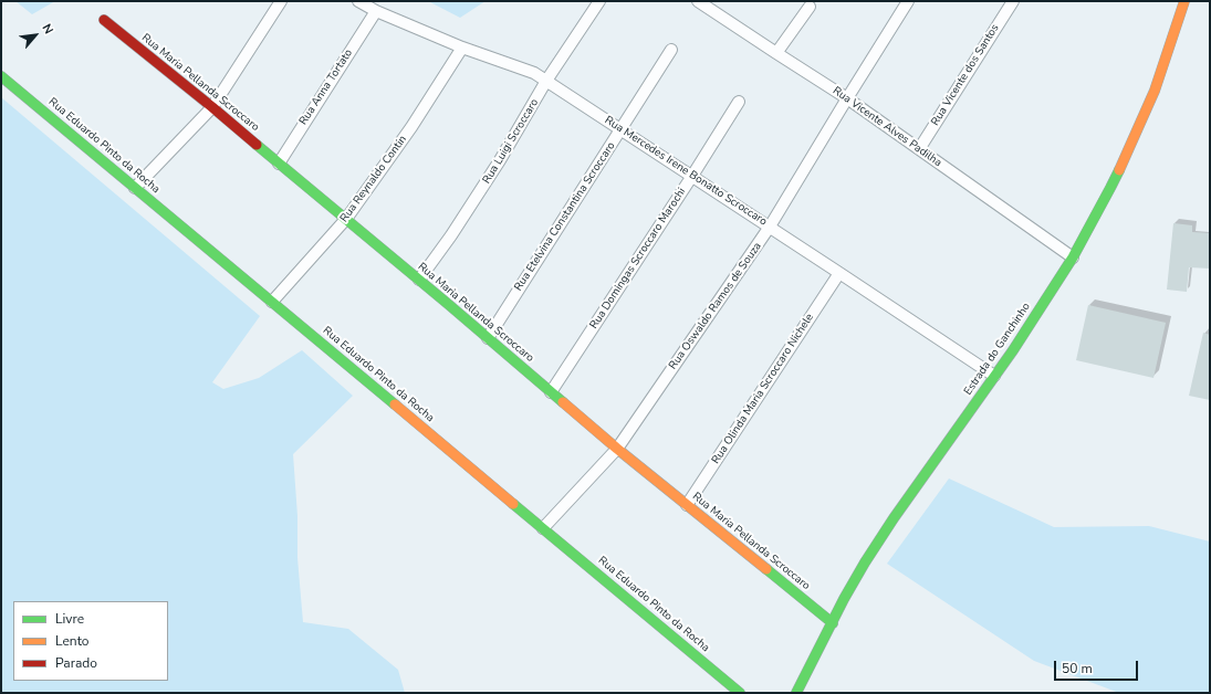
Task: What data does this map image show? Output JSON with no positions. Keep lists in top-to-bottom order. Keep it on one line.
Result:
{"streets":{"street":["Rua Vicente dos Santos","Rua Maria Pellanda Scroccaro","Rua Anna Tortato","Rua Vicente Alves Padilha","Rua Luigi Scroccaro","Rua Eduardo Pinto da Rocha","Rua Mercedes Irene Bonatto Scroccaro","Rua Reynaldo Contin","Rua Etelvina Constantina Scroccaro","Rua Domingas Scroccaro Marochi","Rua Oswaldo Ramos de Souza","Estrada do Ganchinho","Rua Olinda Maria Scroccaro Nichele"]},"crossings":[["Rua Vicente dos Santos","Rua Vicente Alves Padilha"],["Rua Maria Pellanda Scroccaro","Rua Anna Tortato"],["Rua Maria Pellanda Scroccaro","Rua Luigi Scroccaro"],["Rua Maria Pellanda Scroccaro","Rua Reynaldo Contin"],["Rua Maria Pellanda Scroccaro","Rua Etelvina Constantina Scroccaro"],["Rua Maria Pellanda Scroccaro","Rua Domingas Scroccaro Marochi"],["Rua Maria Pellanda Scroccaro","Rua Oswaldo Ramos de Souza"],["Rua Maria Pellanda Scroccaro","Estrada do Ganchinho"],["Rua Maria Pellanda Scroccaro","Rua Olinda Maria Scroccaro Nichele"],["Rua Anna Tortato","Rua Mercedes Irene Bonatto Scroccaro"],["Rua Vicente Alves Padilha","Rua Oswaldo Ramos de Souza"],["Rua Vicente Alves Padilha","Estrada do Ganchinho"],["Rua Luigi Scroccaro","Rua Mercedes Irene Bonatto Scroccaro"],["Rua Eduardo Pinto da Rocha","Rua Reynaldo Contin"],["Rua Eduardo Pinto da Rocha","Rua Oswaldo Ramos de Souza"],["Rua Mercedes Irene Bonatto Scroccaro","Rua Reynaldo Contin"],["Rua Mercedes Irene Bonatto Scroccaro","Rua Etelvina Constantina Scroccaro"],["Rua Mercedes Irene Bonatto Scroccaro","Rua Domingas Scroccaro Marochi"],["Rua Mercedes Irene Bonatto Scroccaro","Rua Oswaldo Ramos de Souza"],["Rua Mercedes Irene Bonatto Scroccaro","Estrada do Ganchinho"],["Rua Mercedes Irene Bonatto Scroccaro","Rua Olinda Maria Scroccaro Nichele"]],"legend":["Livre","Lento","Parado"],"scale_bar":"50 m","north":"top right"}
